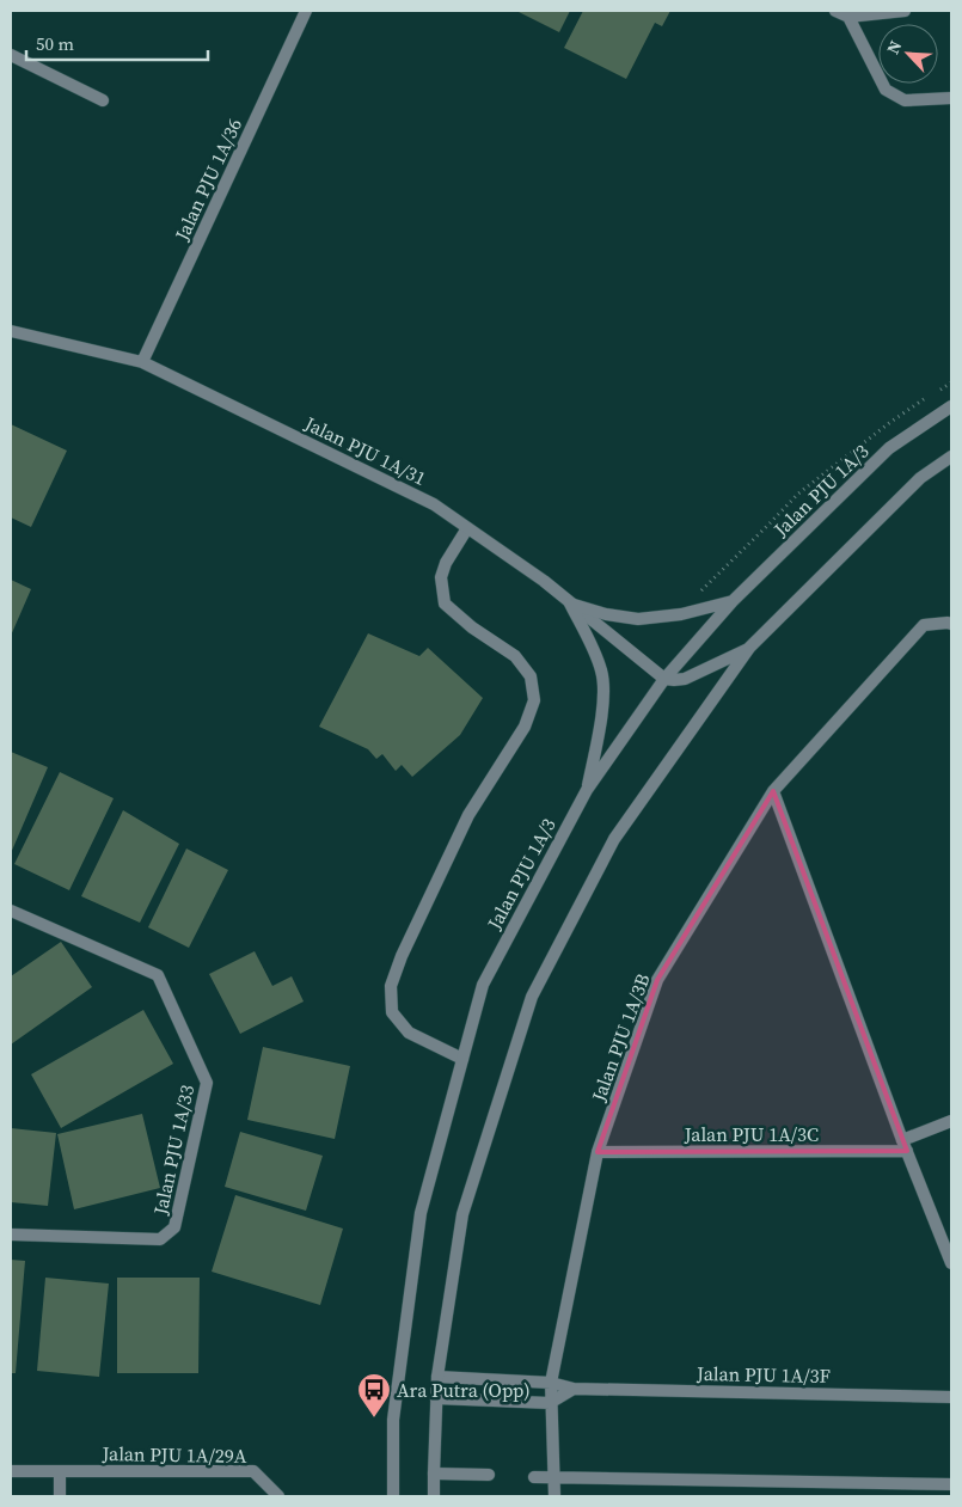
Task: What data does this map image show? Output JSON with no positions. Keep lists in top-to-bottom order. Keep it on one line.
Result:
{"streets":{"street":["Jalan PJU 1A/36","Jalan PJU 1A/31","Jalan PJU 1A/3","Jalan PJU 1A/3B","Jalan PJU 1A/3C","Jalan PJU 1A/33","Jalan PJU 1A/3F","Jalan PJU 1A/29A"]},"crossings":[["Jalan PJU 1A/36","Jalan PJU 1A/31"],["Jalan PJU 1A/31","Jalan PJU 1A/3"],["Jalan PJU 1A/3B","Jalan PJU 1A/3C"],["Jalan PJU 1A/3B","Jalan PJU 1A/3F"]],"places":{"bus stop":["Ara Putra (Opp)"]},"scale_bar":"50 m","north":"top left"}
